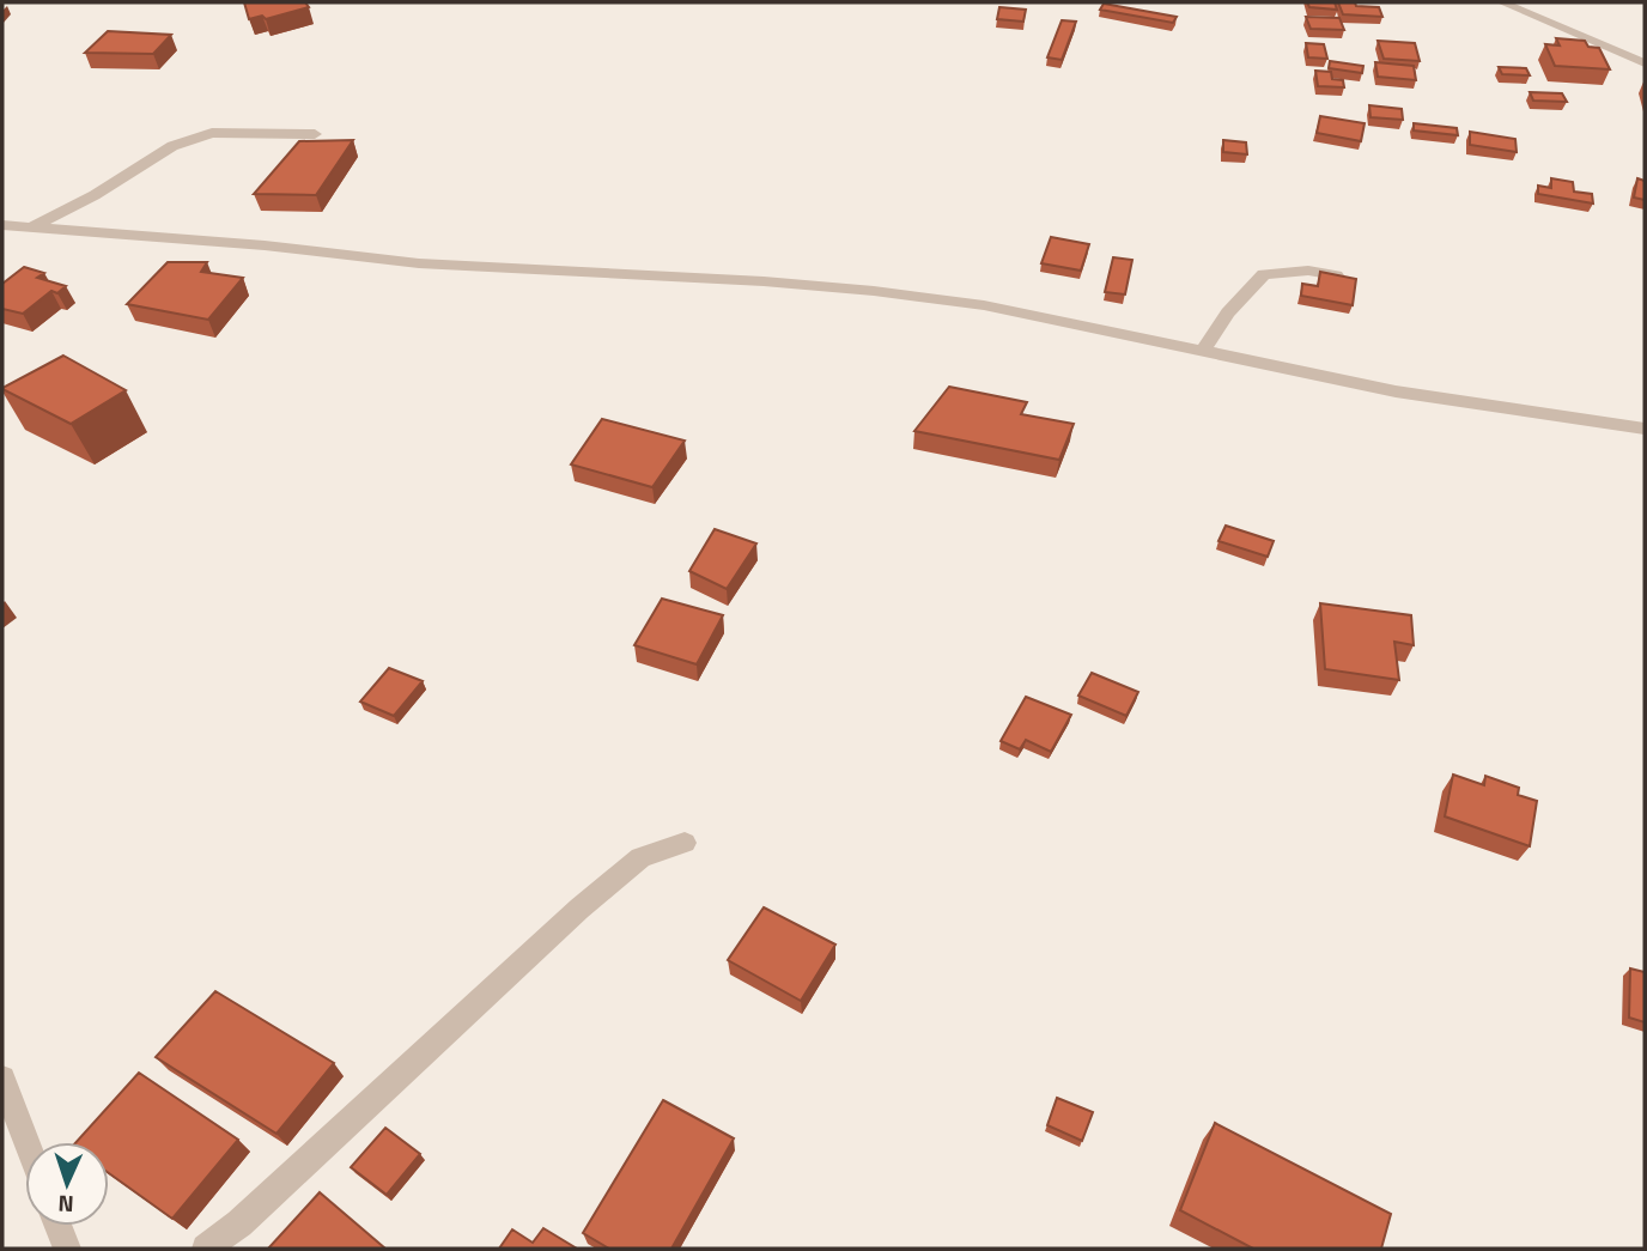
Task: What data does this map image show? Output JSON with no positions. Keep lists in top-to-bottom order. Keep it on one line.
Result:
{"north":"bottom"}
